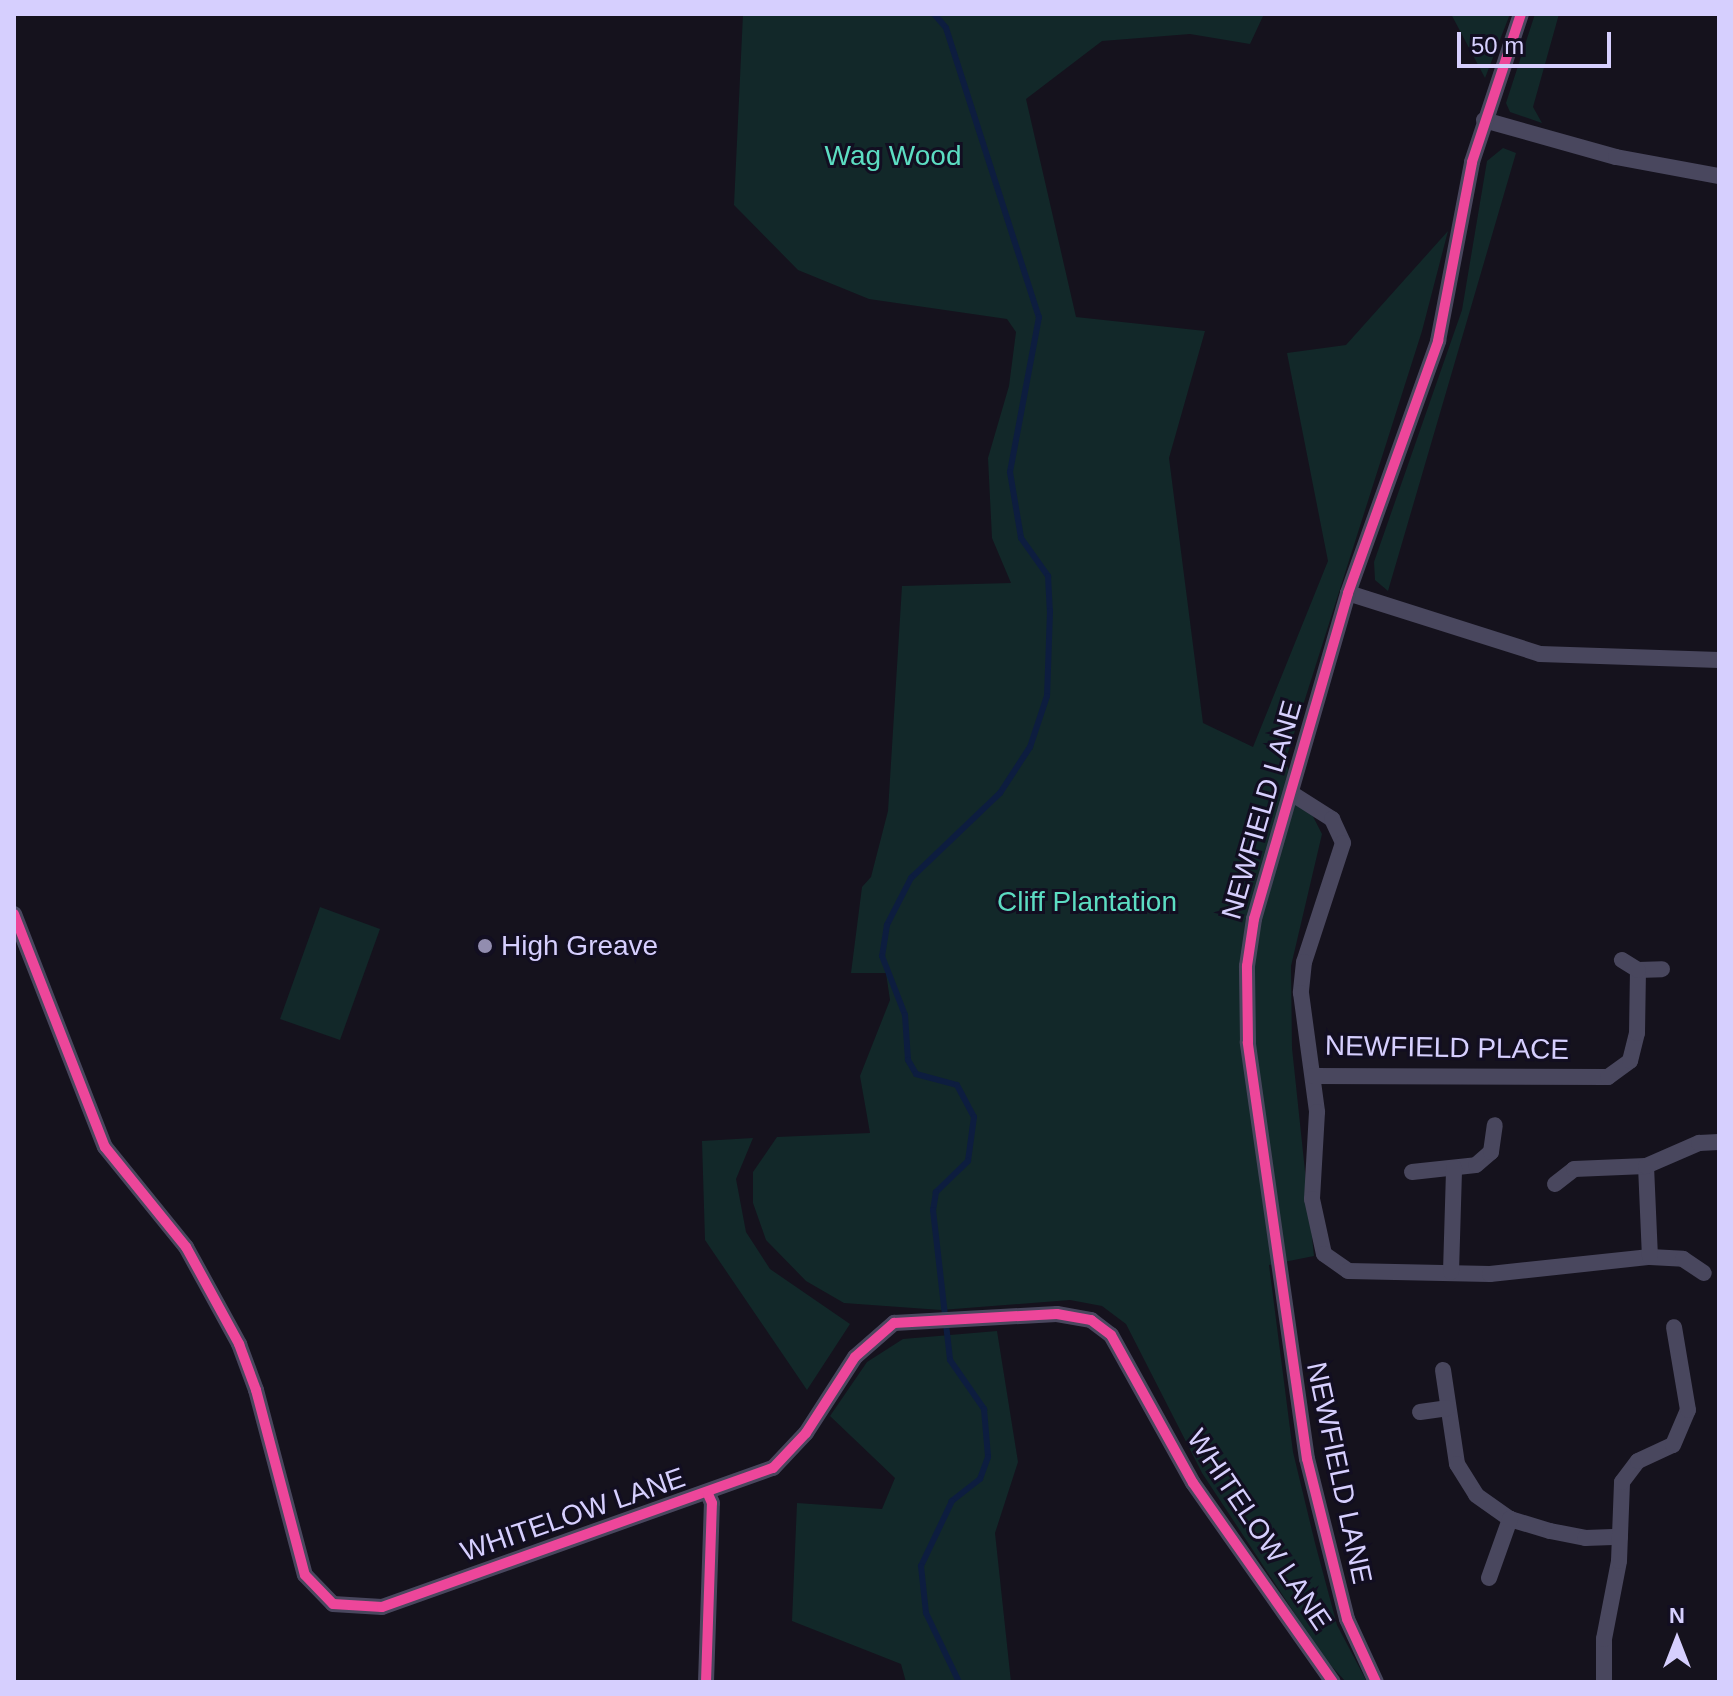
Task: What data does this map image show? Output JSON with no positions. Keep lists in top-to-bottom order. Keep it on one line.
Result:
{"streets":{"street":["NEWFIELD LANE","NEWFIELD PLACE","WHITELOW LANE"]},"crossings":[["NEWFIELD LANE","NEWFIELD PLACE"]],"parks":["Wag Wood","Cliff Plantation"],"places":["High Greave"],"scale_bar":"50 m","north":"top"}
